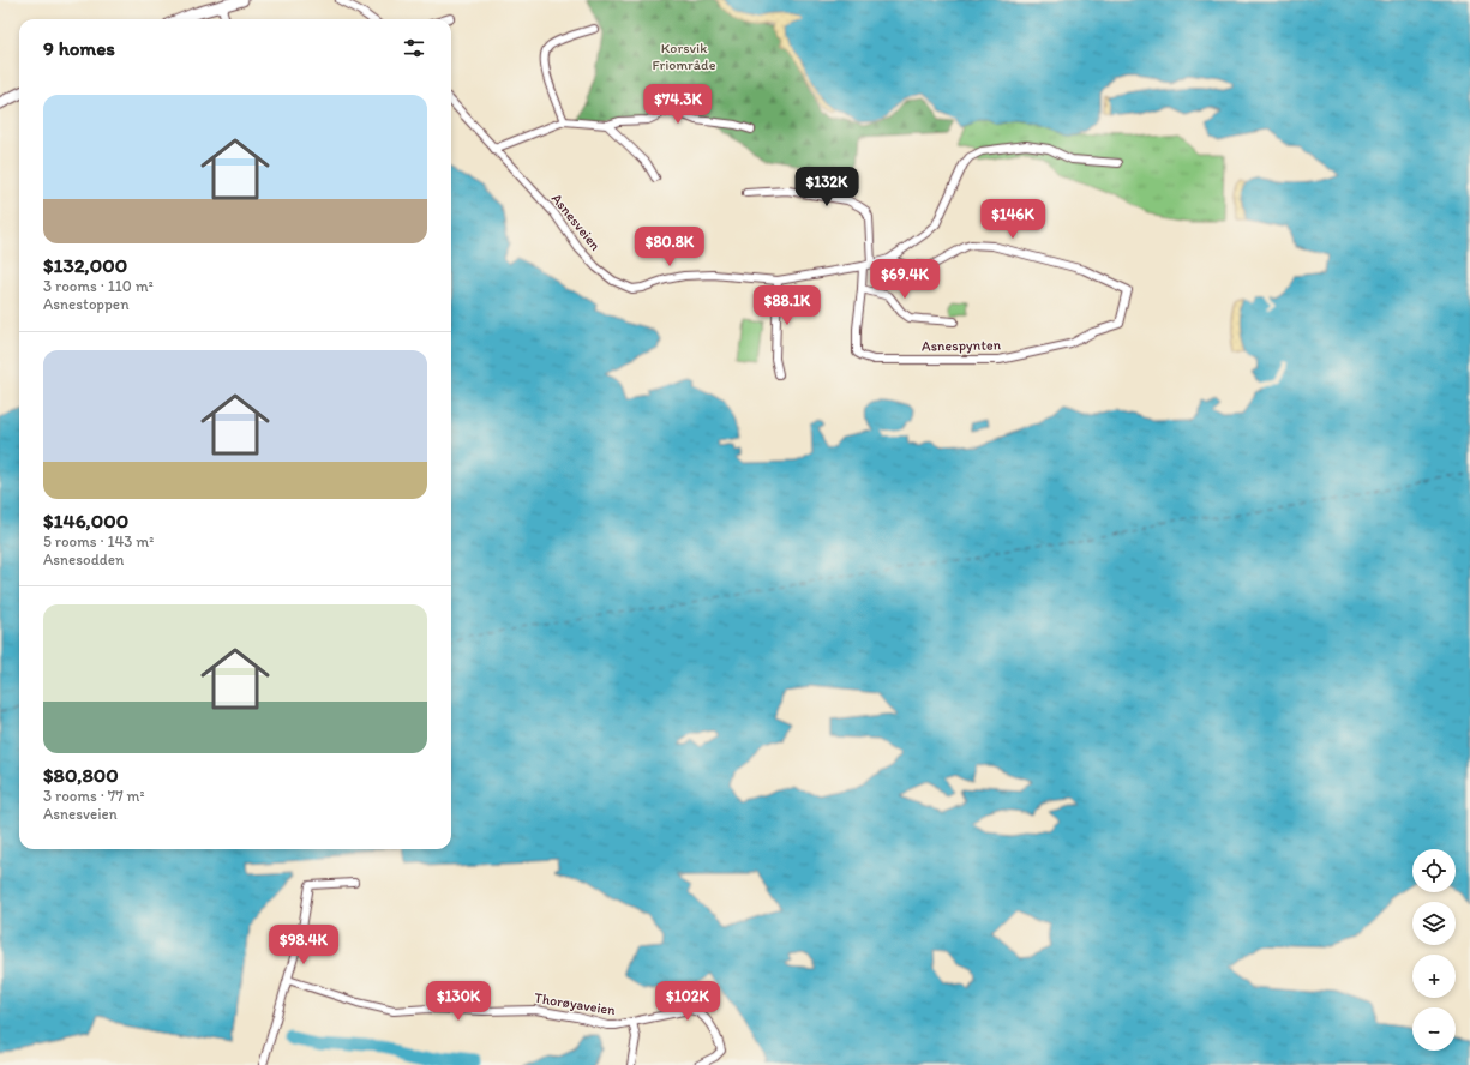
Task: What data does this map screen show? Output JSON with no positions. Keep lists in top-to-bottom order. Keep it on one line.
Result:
{"streets":{"street":["Asnesveien","Asnespynten","Thorøyaveien"]},"crossings":[["Asnesveien","Asnespynten"]],"parks":["Korsvik Friområde"],"page":{"heading":"9 homes","list":[{"name":"$132,000","note":"3 rooms · 110 m² · Asnestoppen"},{"name":"$146,000","note":"5 rooms · 143 m² · Asnesodden"},{"name":"$80,800","note":"3 rooms · 77 m² · Asnesveien"}],"price":["$74.3K","$132K","$146K","$80.8K","$69.4K","$88.1K","$98.4K","$130K","$102K"],"map_buttons":["+","−"]}}
